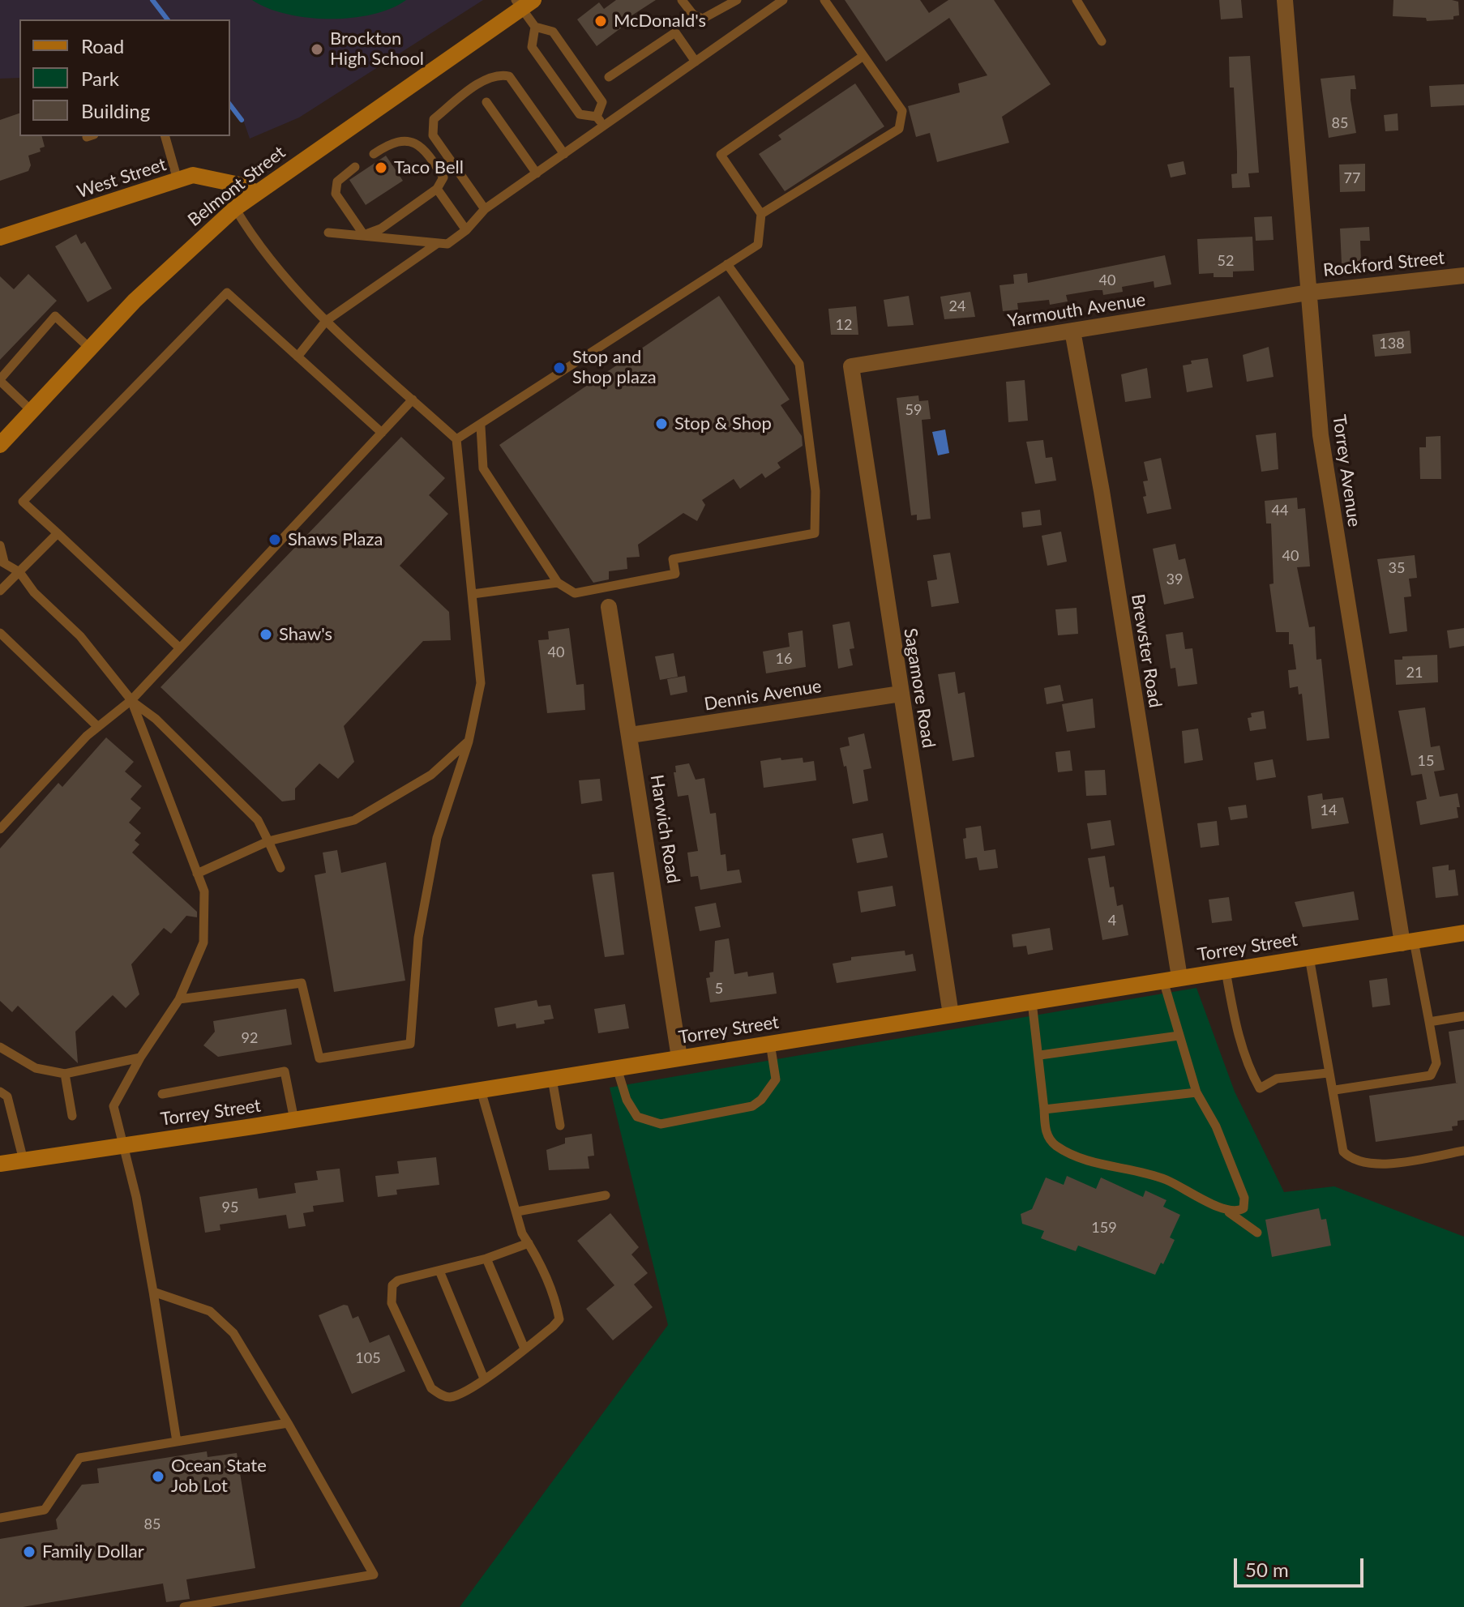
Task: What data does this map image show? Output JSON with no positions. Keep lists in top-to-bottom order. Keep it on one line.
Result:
{"streets":{"main road":["West Street","Belmont Street","Torrey Street"],"street":["Rockford Street","Yarmouth Avenue","Torrey Avenue","Brewster Road","Sagamore Road","Dennis Avenue","Harwich Road"]},"crossings":[["West Street","Belmont Street"],["Rockford Street","Yarmouth Avenue"],["Rockford Street","Torrey Avenue"],["Yarmouth Avenue","Torrey Avenue"],["Yarmouth Avenue","Brewster Road"],["Yarmouth Avenue","Sagamore Road"],["Torrey Avenue","Torrey Street"],["Brewster Road","Torrey Street"],["Sagamore Road","Dennis Avenue"],["Sagamore Road","Torrey Street"],["Dennis Avenue","Harwich Road"],["Harwich Road","Torrey Street"]],"places":["McDonald's","Brockton High School","Taco Bell","Stop and Shop plaza","Stop & Shop","Shaws Plaza","Shaw's","Ocean State Job Lot","Family Dollar"],"house_numbers":["85","77","52","40","24","12","138","59","44","40","35","39","40","16","21","15","14","4","5","92","95","159","105","85"],"legend":["Road","Park","Building"],"scale_bar":"50 m"}
